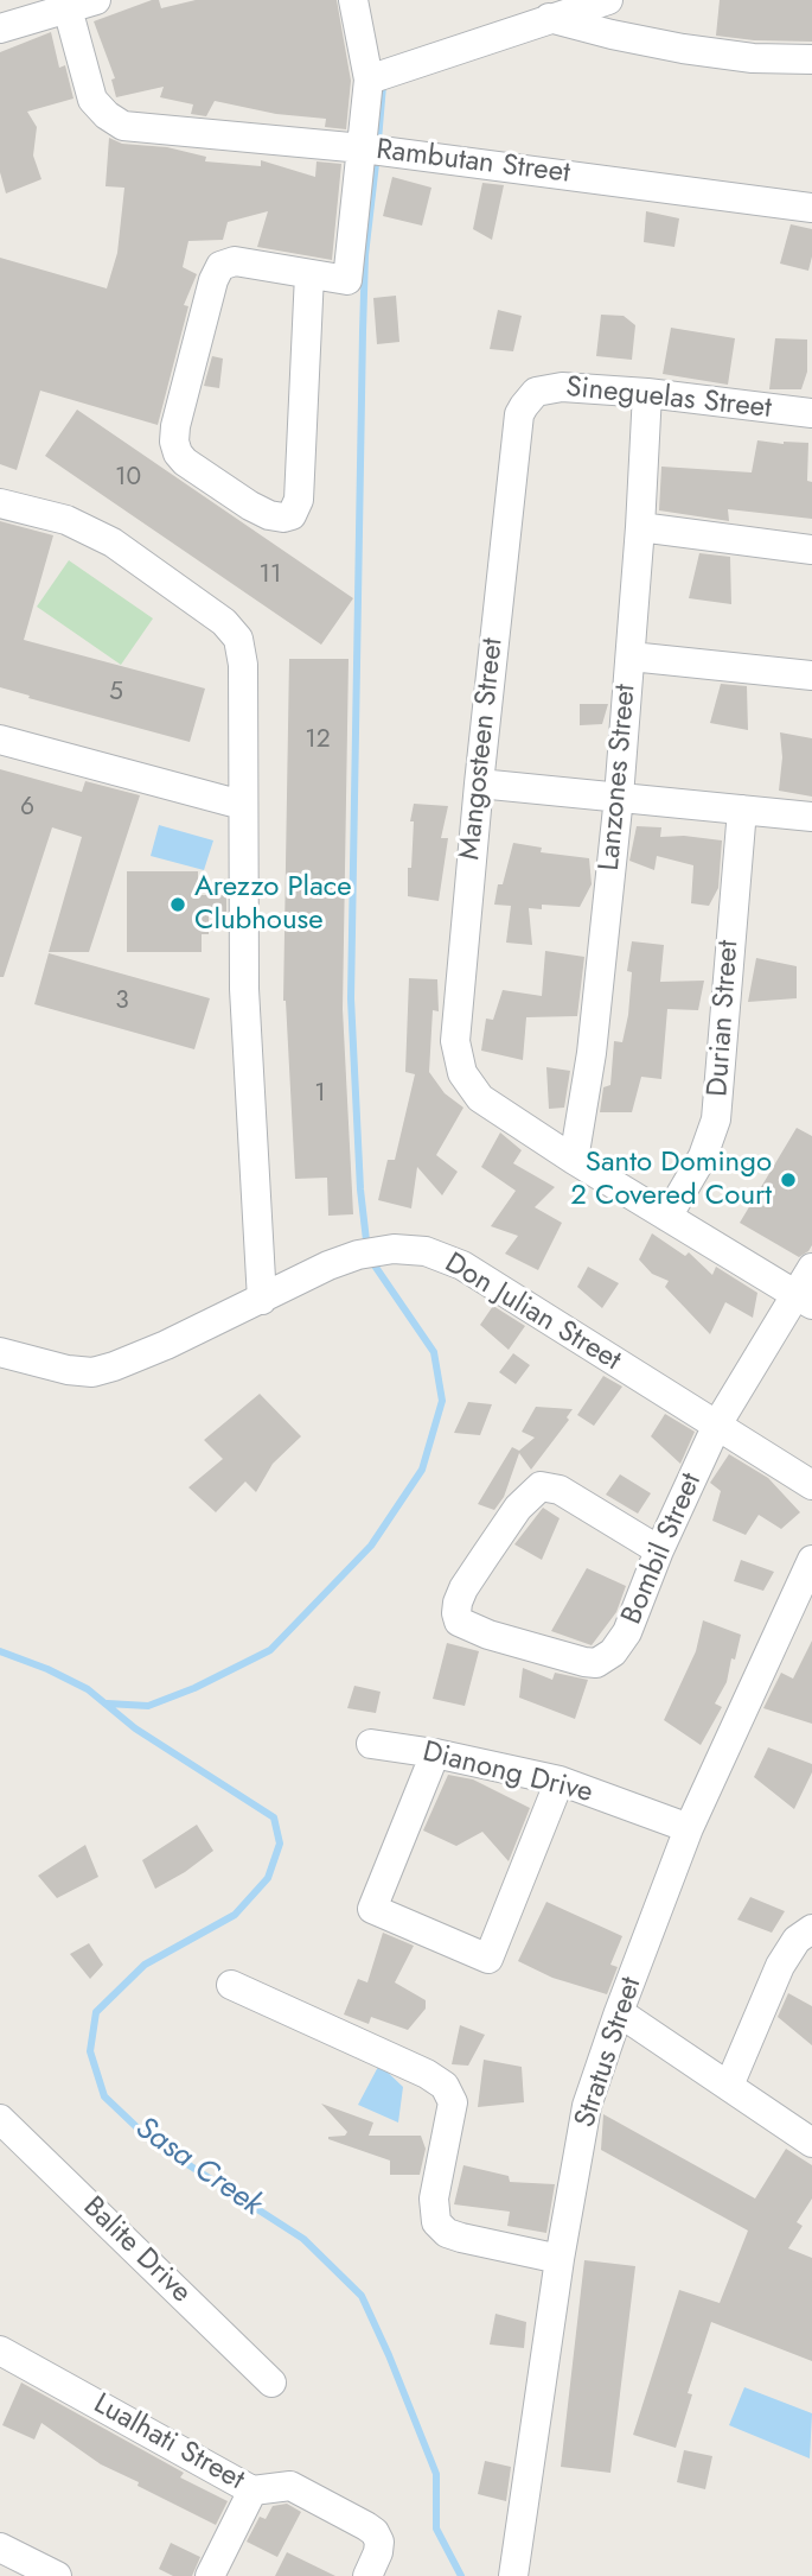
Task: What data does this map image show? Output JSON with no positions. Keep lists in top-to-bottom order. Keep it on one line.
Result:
{"streets":{"street":["Rambutan Street","Sineguelas Street","Mangosteen Street","Lanzones Street","Durian Street","Don Julian Street","Bombil Street","Dianong Drive","Stratus Street","Balite Drive","Lualhati Street"]},"crossings":[["Sineguelas Street","Mangosteen Street"],["Sineguelas Street","Lanzones Street"],["Mangosteen Street","Lanzones Street"],["Don Julian Street","Bombil Street"],["Dianong Drive","Stratus Street"]],"water":["Sasa Creek"],"places":["Arezzo Place Clubhouse","Santo Domingo 2 Covered Court"],"house_numbers":["10","11","5","12","6","3","1"]}
